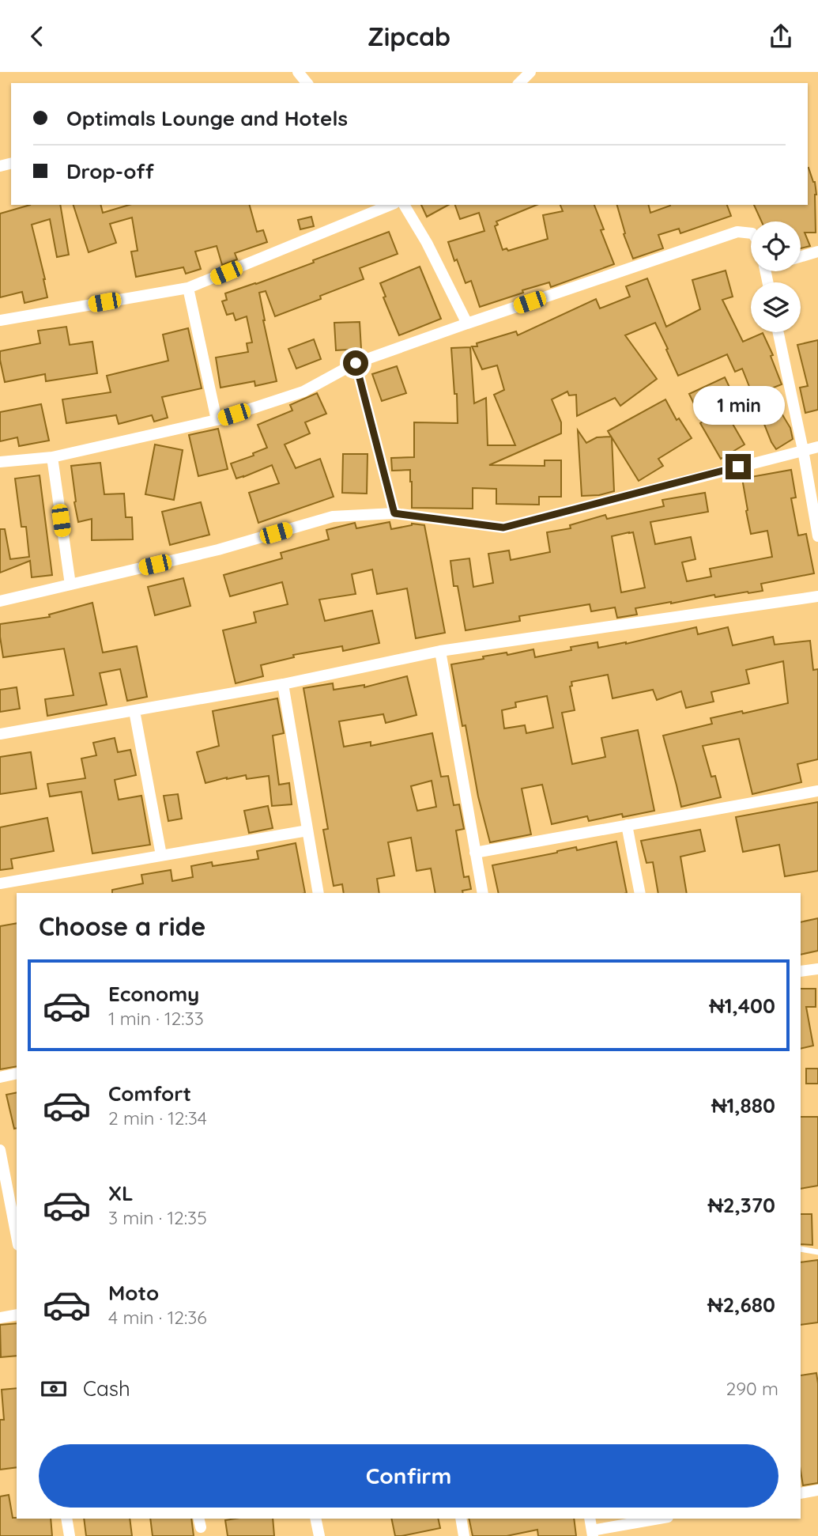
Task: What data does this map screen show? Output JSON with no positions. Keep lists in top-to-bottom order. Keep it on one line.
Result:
{"page":{"header":"Zipcab","banner":["Optimals Lounge and Hotels","Drop-off"],"bubble":"1 min","heading":"Choose a ride","list":[{"name":"Economy","note":"1 min · 12:33","value":"₦1,400"},{"name":"Comfort","note":"2 min · 12:34","value":"₦1,880"},{"name":"XL","note":"3 min · 12:35","value":"₦2,370"},{"name":"Moto","note":"4 min · 12:36","value":"₦2,680"}],"pay":["Cash","290 m"],"buttons":"Confirm"}}
